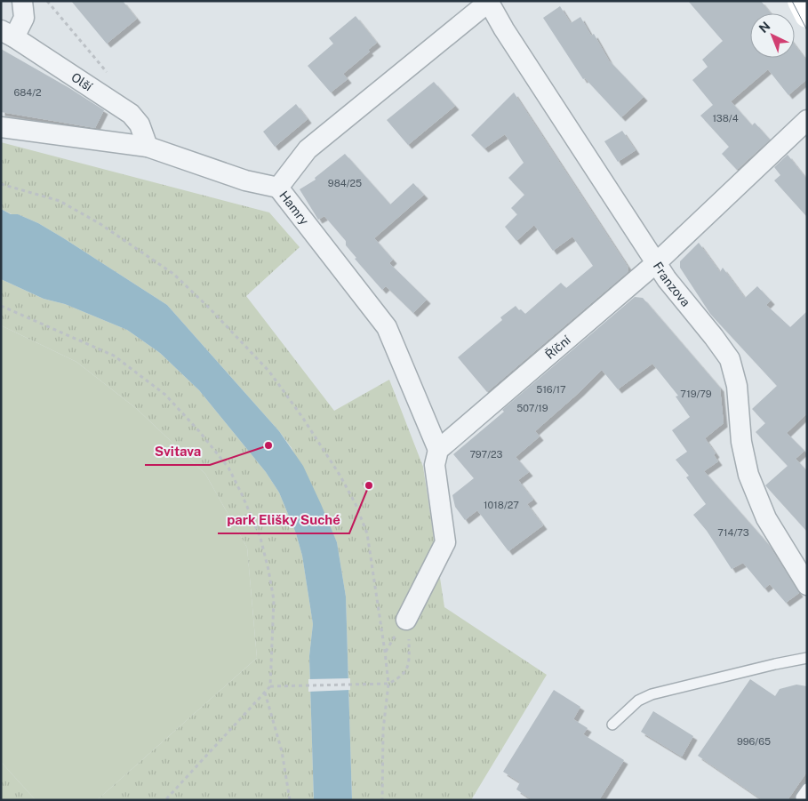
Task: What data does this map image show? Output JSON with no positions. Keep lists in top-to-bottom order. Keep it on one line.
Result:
{"streets":{"street":["Olší","Hamry","Franzova","Říční"]},"crossings":[["Hamry","Franzova"],["Hamry","Říční"],["Franzova","Říční"]],"places":["Svitava","park Elišky Suché"],"house_numbers":["684/2","138/4","984/25","516/17","719/79","507/19","797/23","1018/27","714/73","996/65"],"north":"top left"}
